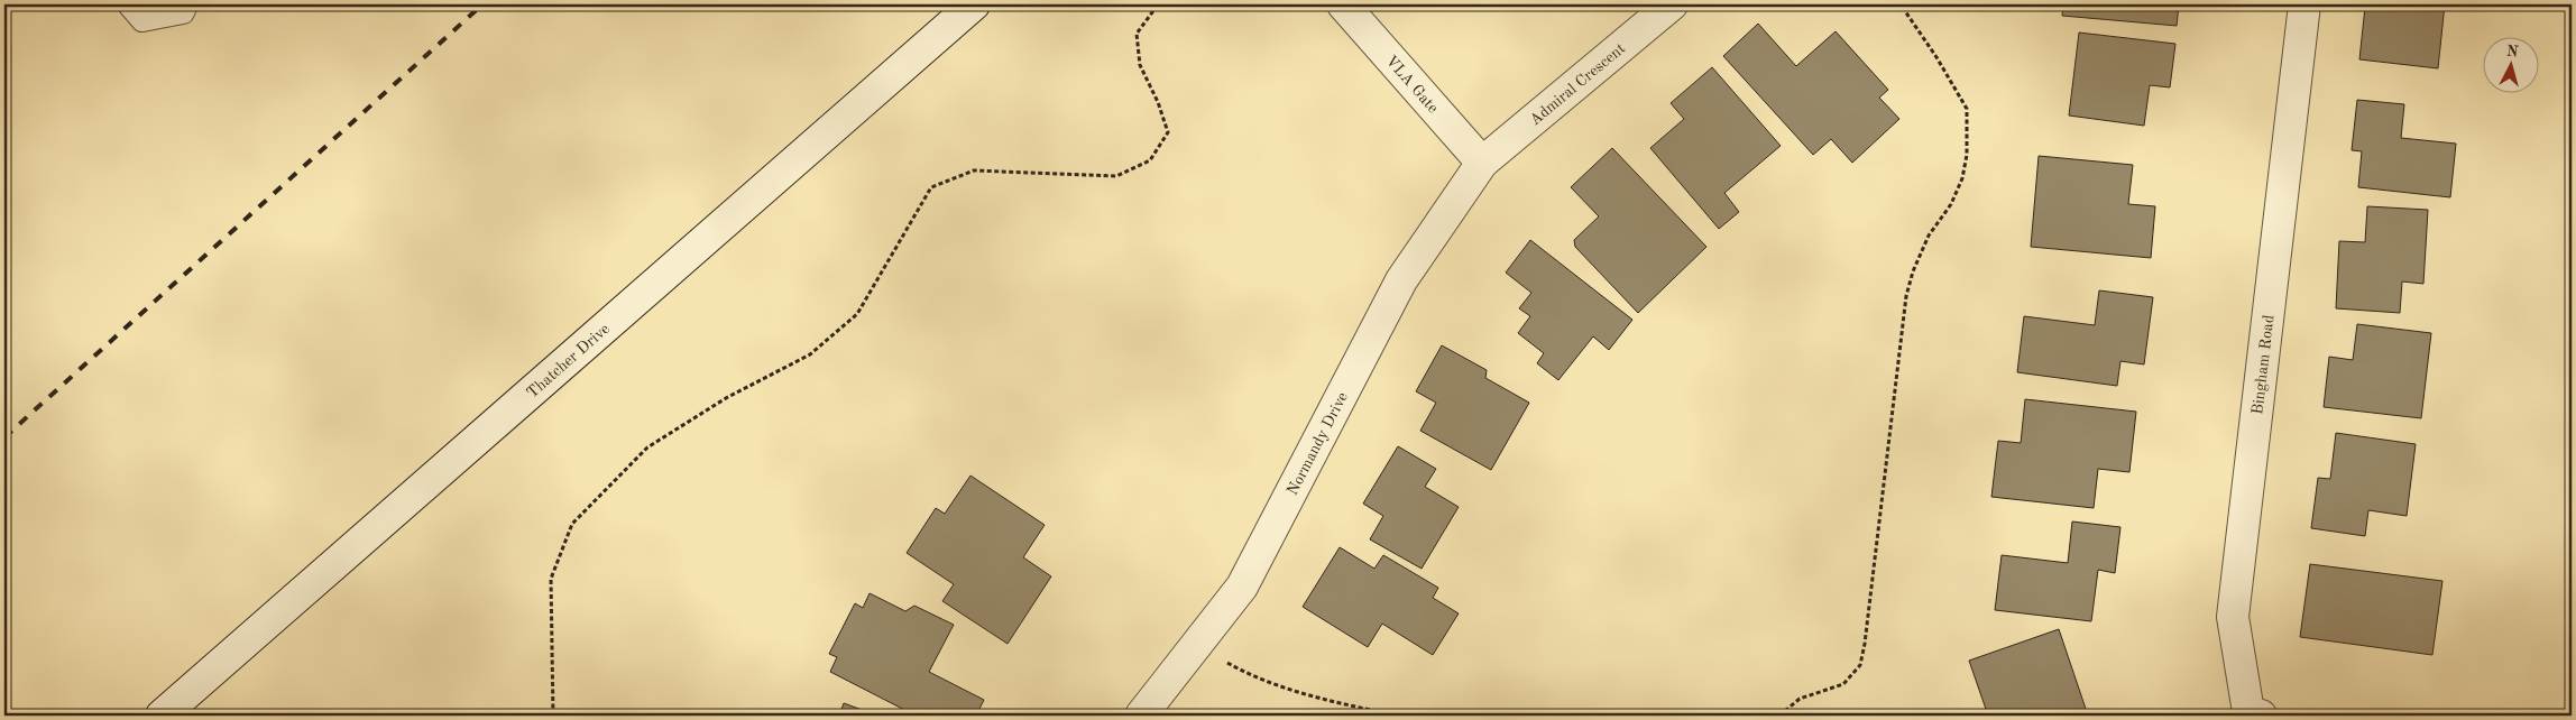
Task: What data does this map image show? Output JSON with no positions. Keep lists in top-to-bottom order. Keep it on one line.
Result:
{"streets":{"street":["VLA Gate","Admiral Crescent","Thatcher Drive","Bingham Road","Normandy Drive"]},"crossings":[["VLA Gate","Admiral Crescent"],["VLA Gate","Normandy Drive"],["Admiral Crescent","Normandy Drive"]],"north":"top"}
